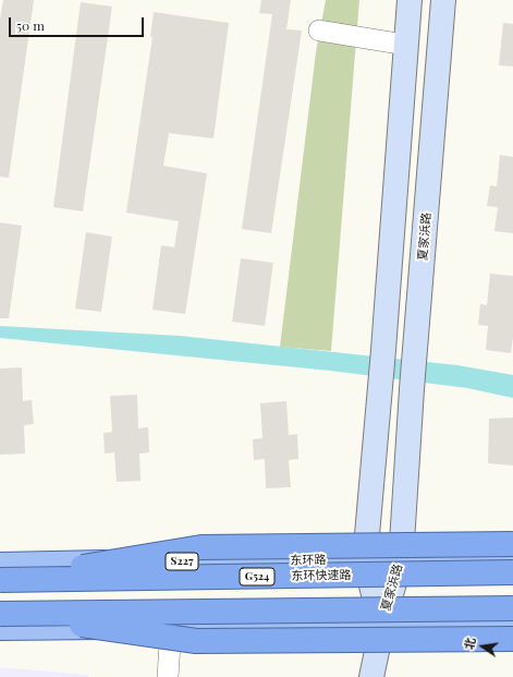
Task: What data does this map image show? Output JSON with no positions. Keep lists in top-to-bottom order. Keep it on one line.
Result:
{"streets":{"highway":["东环快速路","G524"],"main road":["夏家浜路","东环路","S227"]},"crossings":[["夏家浜路","东环路"],["东环路","东环快速路"]],"scale_bar":"50 m","north":"left"}
